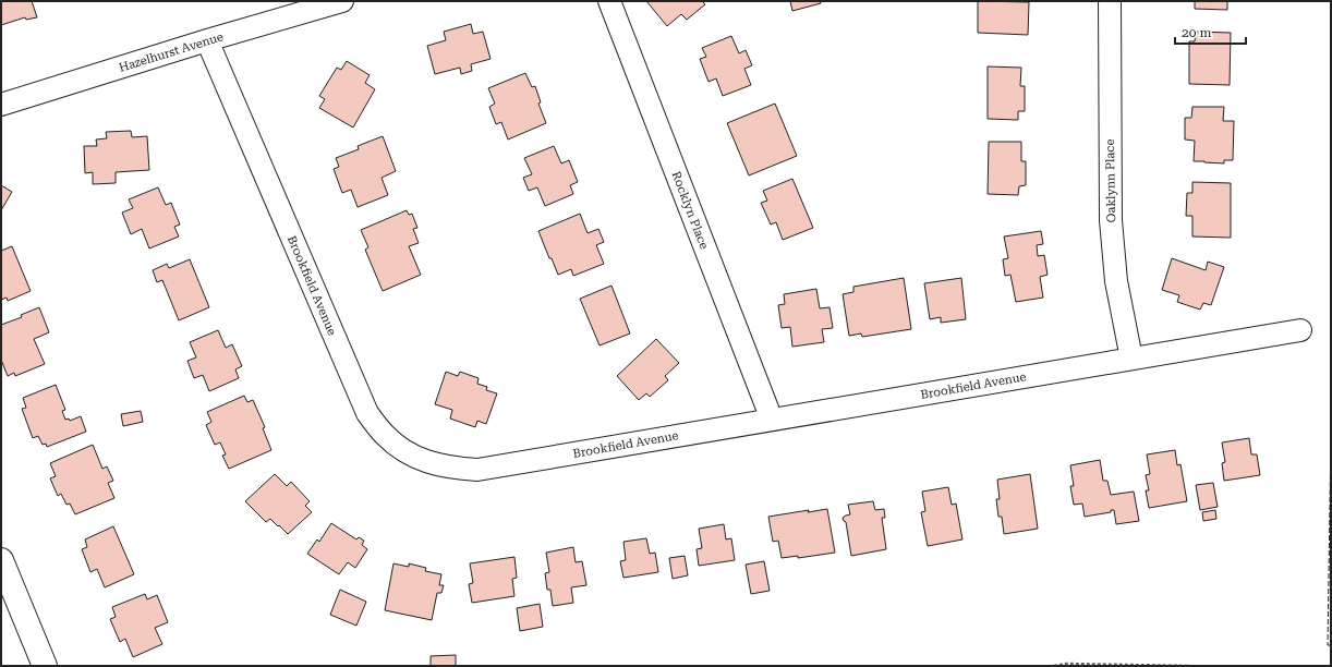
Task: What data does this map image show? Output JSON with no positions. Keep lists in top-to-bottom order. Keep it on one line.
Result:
{"streets":{"street":["Hazelhurst Avenue","Oaklynn Place","Rocklyn Place","Brookfield Avenue"]},"crossings":[["Hazelhurst Avenue","Brookfield Avenue"],["Oaklynn Place","Brookfield Avenue"],["Rocklyn Place","Brookfield Avenue"]],"scale_bar":"20 m"}
